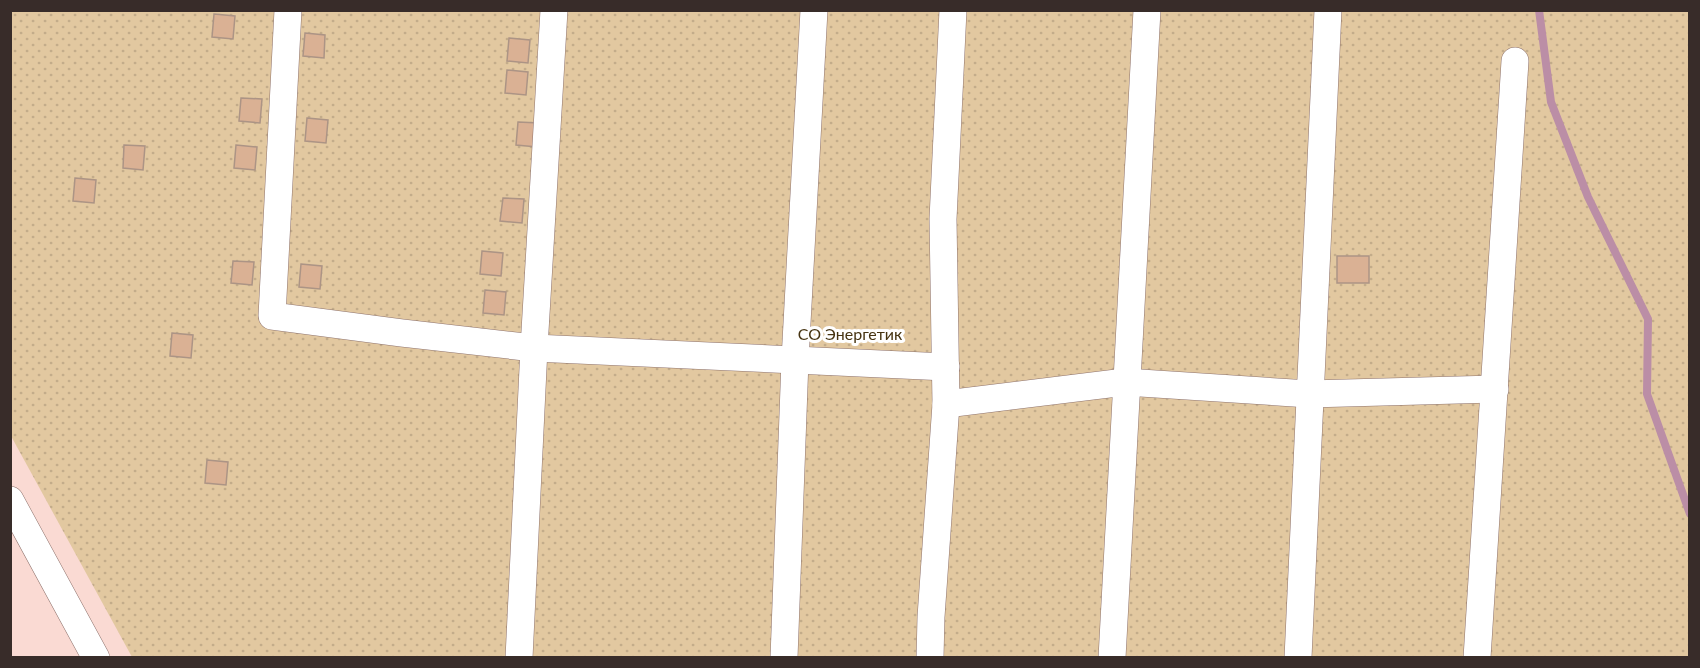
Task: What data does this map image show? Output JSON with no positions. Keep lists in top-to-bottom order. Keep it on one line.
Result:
{"parks":["СО Энергетик"]}
